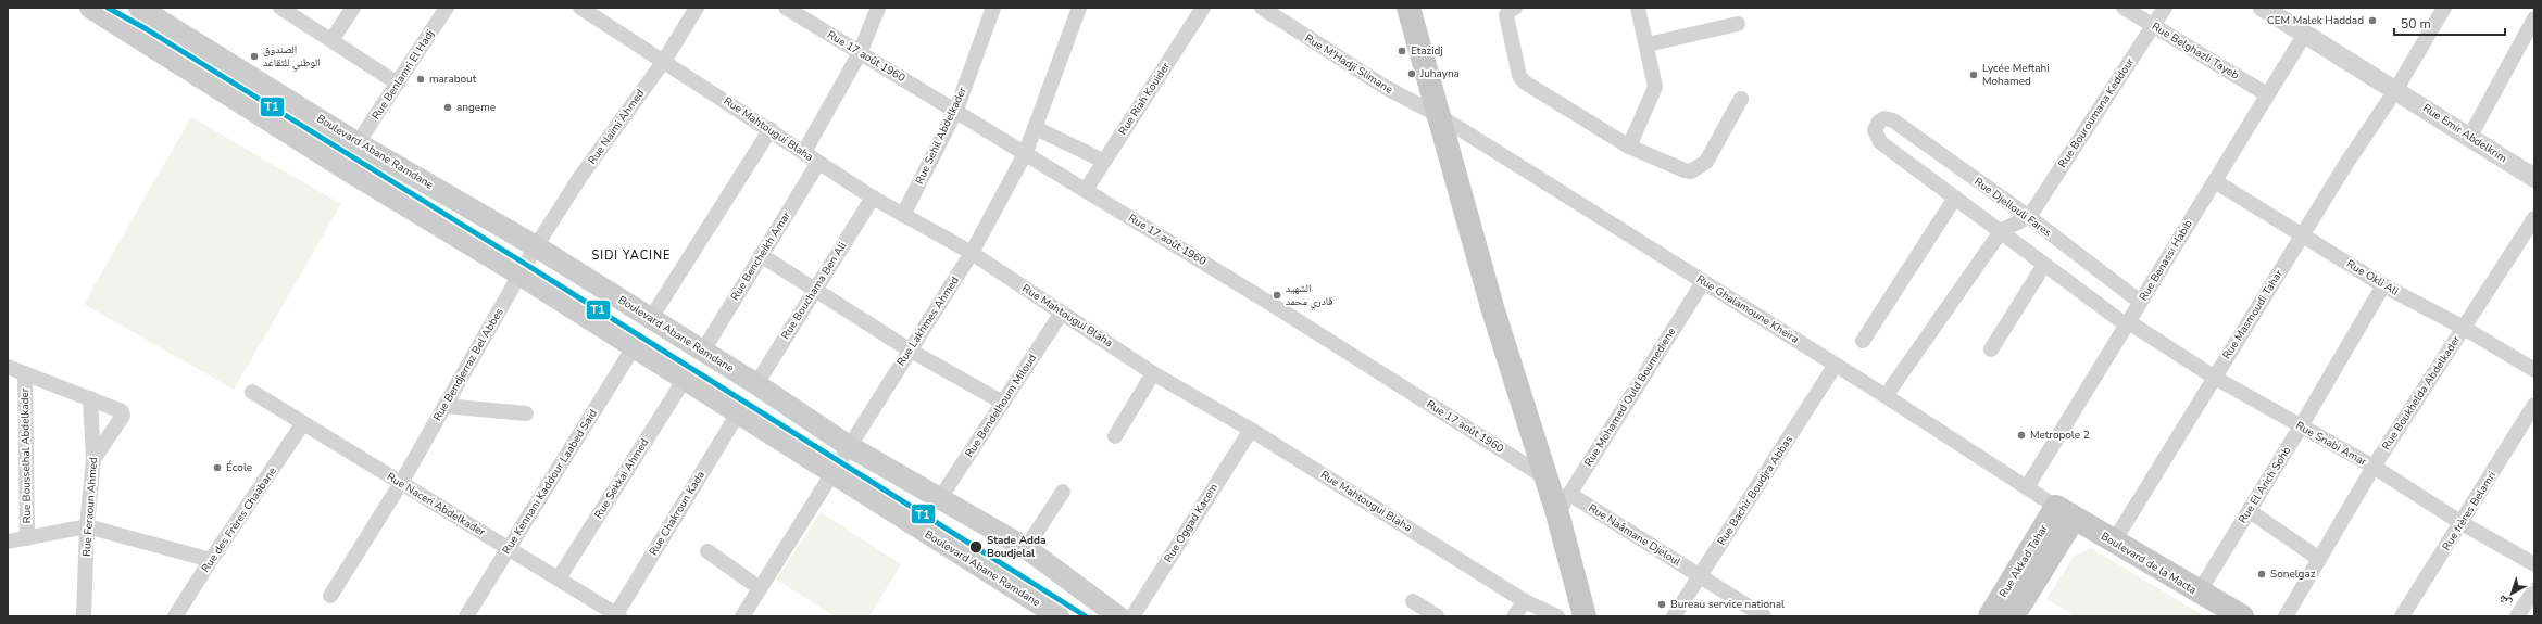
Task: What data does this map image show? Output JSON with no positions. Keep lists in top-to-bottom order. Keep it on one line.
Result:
{"streets":{"main road":["Boulevard Abane Ramdane","Rue Akkad Tahar","Boulevard de la Macta"],"street":["Rue Belghazli Tayeb","Rue 17 août 1960","Rue M'Hadji Slimane","Rue Benlamri El Hadj","Rue Riah Kouider","Rue Bouroumana Keddour","Rue Naïmi Ahmed","Rue Mahtougui Blaha","Rue Emir Abdelkrim","Rue Sehil Abdelkader","Rue Djellouli Fares","Rue Bencheikh Amar","Rue Benassi Habib","Rue Okli Ali","Rue Bouchama Ben Ali","Rue Ghalamoune Kheïra","Rue Masmoudi Tahar","Rue Lakhmes Ahmed","Rue Bendjerraz Bel Abbes","Rue Boukhelda Abdelkader","Rue Mohamed Ould Boumediene","Rue Bendelhoum Miloud","Rue Snabi Amar","Rue Bousselhal Abdelkader","Rue Sekkai Ahmed","Rue Kennani Kaddour Laabed Said","Rue El Arich Sohb","Rue Bachir Boudjra Abbas","Rue Naceri Abdelkader","Rue Feraoun Ahmed","Rue frères Belamri","Rue Chakroun Kada","Rue des Frères Chaabane","Rue Oggad Kacem","Rue Naâmane Djeloul"]},"crossings":[["Rue Belghazli Tayeb","Rue Bouroumana Keddour"],["Rue Belghazli Tayeb","Rue Benassi Habib"],["Rue 17 août 1960","Rue Riah Kouider"],["Rue 17 août 1960","Rue Sehil Abdelkader"],["Rue 17 août 1960","Rue Lakhmes Ahmed"],["Rue M'Hadji Slimane","Rue Ghalamoune Kheïra"],["Rue Benlamri El Hadj","Boulevard Abane Ramdane"],["Rue Bouroumana Keddour","Rue Djellouli Fares"],["Rue Naïmi Ahmed","Rue Mahtougui Blaha"],["Rue Naïmi Ahmed","Boulevard Abane Ramdane"],["Rue Naïmi Ahmed","Rue Bendjerraz Bel Abbes"],["Rue Mahtougui Blaha","Rue Sehil Abdelkader"],["Rue Mahtougui Blaha","Rue Bencheikh Amar"],["Rue Mahtougui Blaha","Rue Bouchama Ben Ali"],["Rue Mahtougui Blaha","Rue Lakhmes Ahmed"],["Rue Mahtougui Blaha","Rue Bendelhoum Miloud"],["Rue Mahtougui Blaha","Rue Oggad Kacem"],["Rue Emir Abdelkrim","Rue Benassi Habib"],["Rue Emir Abdelkrim","Rue Masmoudi Tahar"],["Boulevard Abane Ramdane","Rue Bencheikh Amar"],["Boulevard Abane Ramdane","Rue Bouchama Ben Ali"],["Boulevard Abane Ramdane","Rue Lakhmes Ahmed"],["Boulevard Abane Ramdane","Rue Bendjerraz Bel Abbes"],["Boulevard Abane Ramdane","Rue Bendelhoum Miloud"],["Boulevard Abane Ramdane","Rue Sekkai Ahmed"],["Boulevard Abane Ramdane","Rue Kennani Kaddour Laabed Said"],["Boulevard Abane Ramdane","Rue Chakroun Kada"],["Rue Djellouli Fares","Rue Benassi Habib"],["Rue Djellouli Fares","Rue Snabi Amar"],["Rue Benassi Habib","Rue Okli Ali"],["Rue Benassi Habib","Rue Ghalamoune Kheïra"],["Rue Benassi Habib","Rue Snabi Amar"],["Rue Okli Ali","Rue Masmoudi Tahar"],["Rue Okli Ali","Rue Boukhelda Abdelkader"],["Rue Okli Ali","Rue El Arich Sohb"],["Rue Ghalamoune Kheïra","Rue Mohamed Ould Boumediene"],["Rue Ghalamoune Kheïra","Rue Bachir Boudjra Abbas"],["Rue Ghalamoune Kheïra","Rue Akkad Tahar"],["Rue Ghalamoune Kheïra","Boulevard de la Macta"],["Rue Masmoudi Tahar","Rue Snabi Amar"],["Rue Masmoudi Tahar","Boulevard de la Macta"],["Rue Bendjerraz Bel Abbes","Rue Naceri Abdelkader"],["Rue Boukhelda Abdelkader","Rue Snabi Amar"],["Rue Mohamed Ould Boumediene","Rue Naâmane Djeloul"],["Rue Snabi Amar","Rue El Arich Sohb"],["Rue Snabi Amar","Rue frères Belamri"],["Rue Sekkai Ahmed","Rue Naceri Abdelkader"],["Rue Kennani Kaddour Laabed Said","Rue Naceri Abdelkader"],["Rue El Arich Sohb","Boulevard de la Macta"],["Rue Bachir Boudjra Abbas","Rue Naâmane Djeloul"],["Rue Naceri Abdelkader","Rue Chakroun Kada"],["Rue Naceri Abdelkader","Rue des Frères Chaabane"],["Rue Akkad Tahar","Boulevard de la Macta"]],"districts":["SIDI YACINE"],"places":["CEM Malek Haddad","Etazidj","الصندوق الوطني للتقاعد","Juhayna","Lycée Meftahi Mohamed","marabout","angeme","الشهيد قادري محمد","Metropole 2","École","Stade Adda Boudjelal","Sonelgaz","Bureau service national"],"lines":["transit line T1"],"scale_bar":"50 m","north":"bottom left"}
